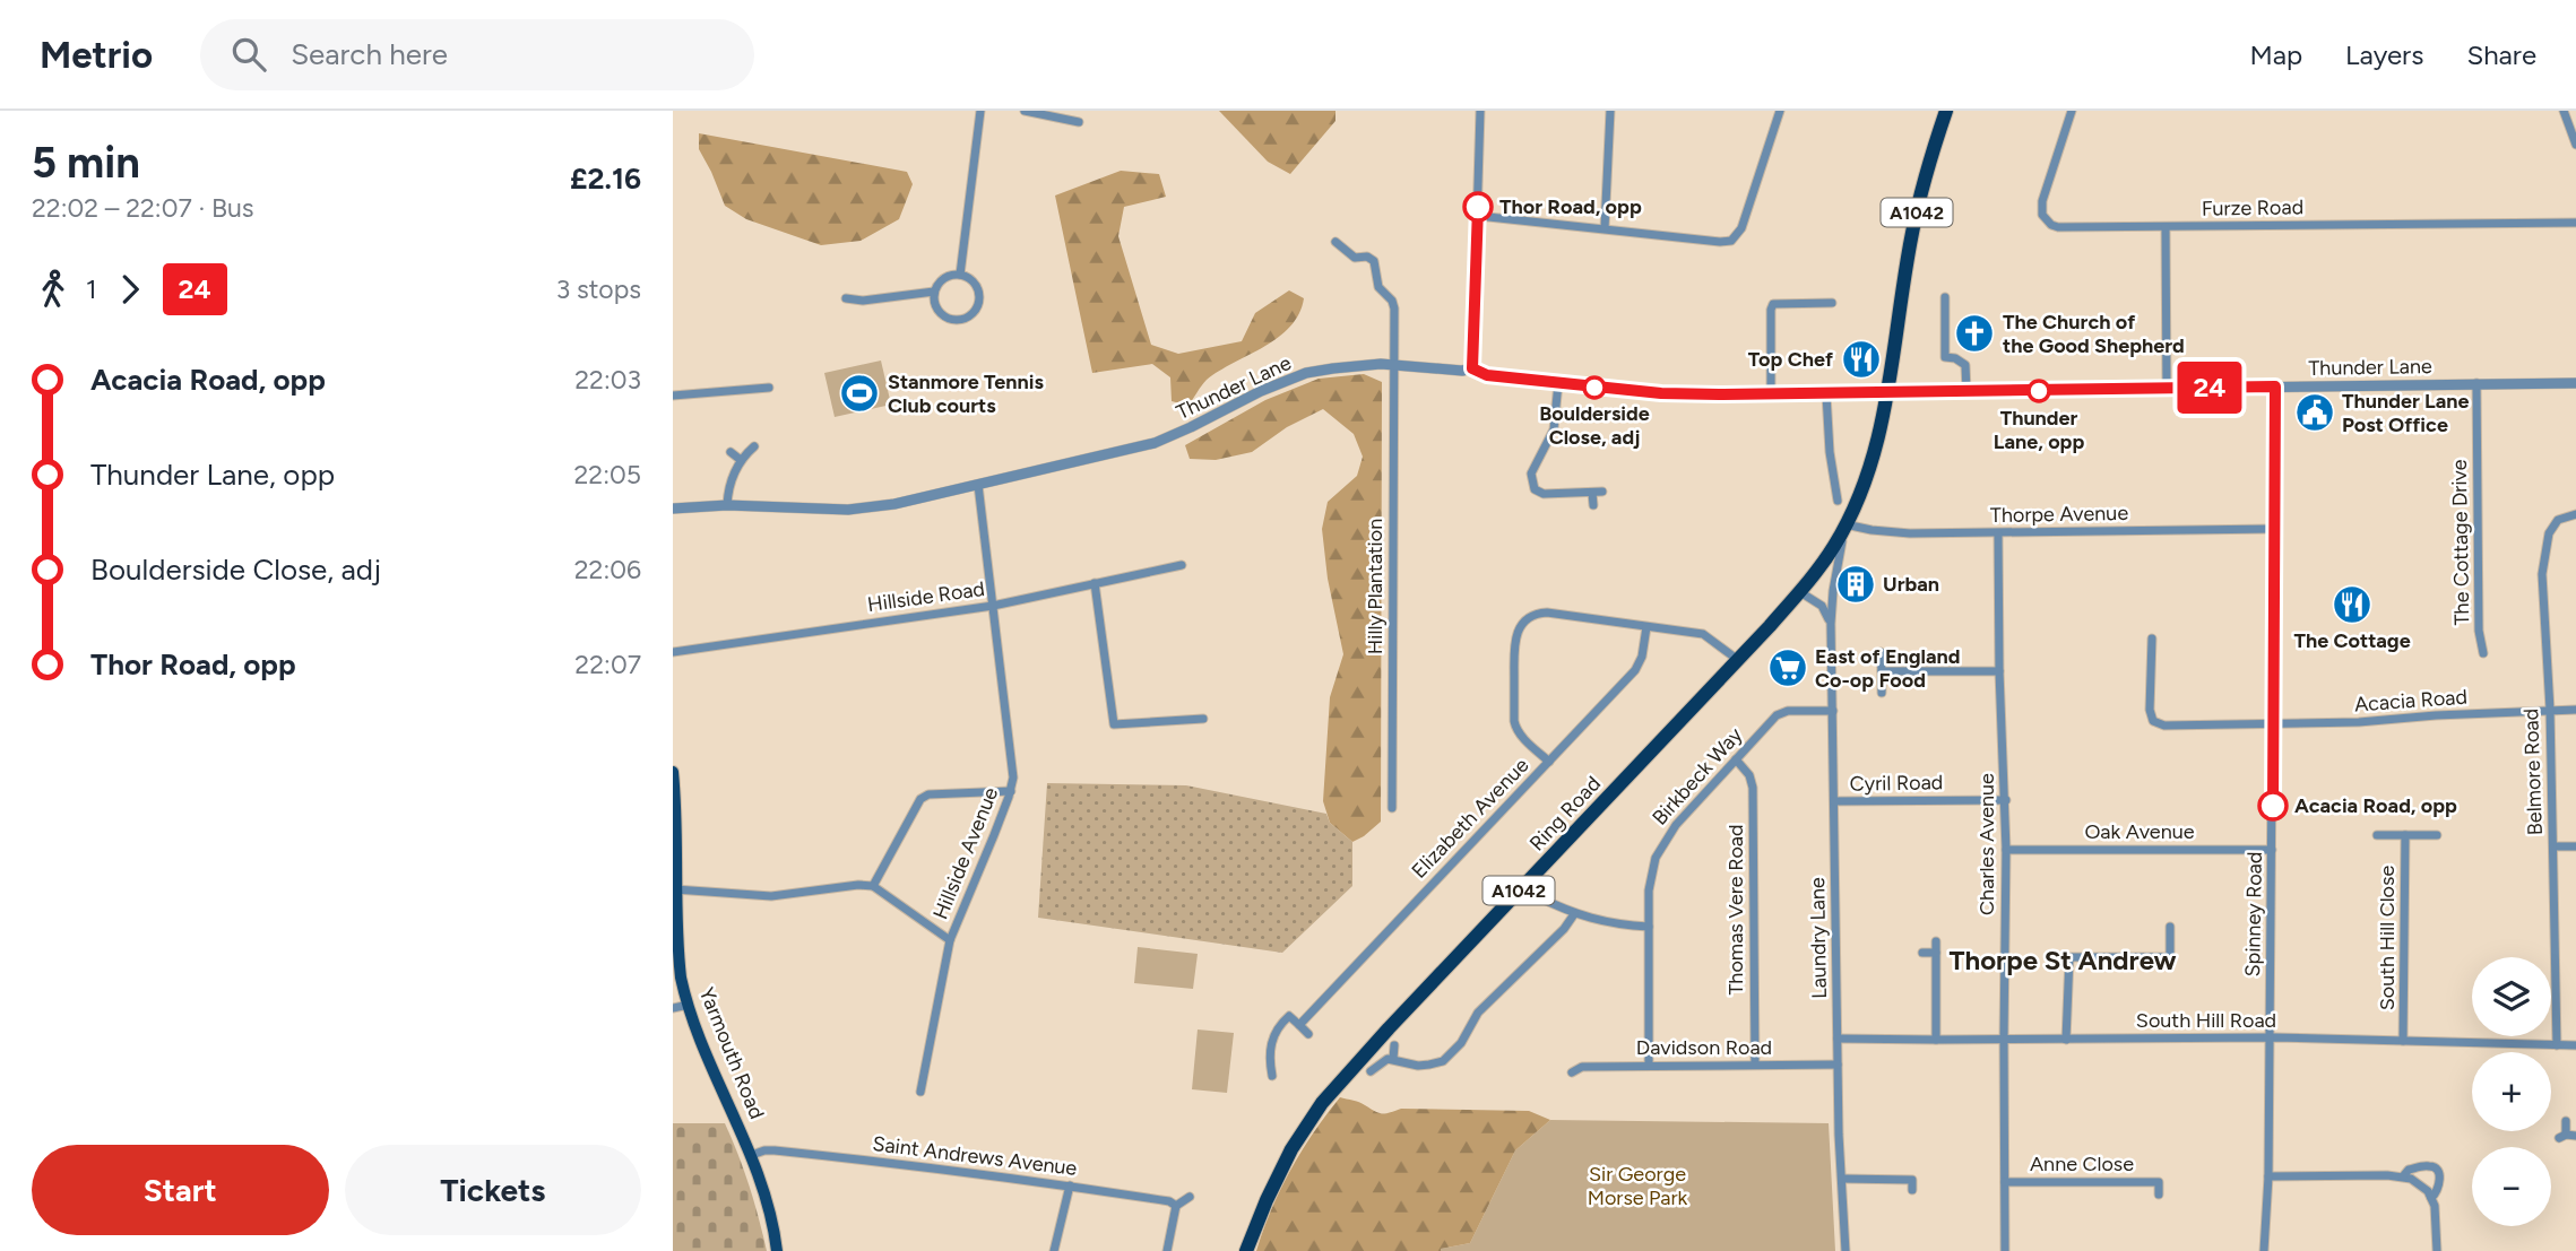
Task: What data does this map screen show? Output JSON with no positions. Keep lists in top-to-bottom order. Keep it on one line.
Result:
{"streets":{"highway":["A1042","Ring Road"],"main road":["Yarmouth Road"],"street":["Furze Road","Thunder Lane","Thorpe Avenue","The Cottage Drive","Hilly Plantation","Hillside Road","Acacia Road","Belmore Road","Birkbeck Way","Cyril Road","Elizabeth Avenue","Oak Avenue","Charles Avenue","Hillside Avenue","Thomas Vere Road","Spinney Road","Laundry Lane","South Hill Close","South Hill Road","Davidson Road","Saint Andrews Avenue","Anne Close"]},"crossings":[["A1042","Thunder Lane"],["A1042","Ring Road"],["Thunder Lane","The Cottage Drive"],["Thunder Lane","Hilly Plantation"],["Thunder Lane","Ring Road"],["Thunder Lane","Hillside Avenue"],["Thunder Lane","Spinney Road"],["Thorpe Avenue","Ring Road"],["Thorpe Avenue","Charles Avenue"],["Thorpe Avenue","Spinney Road"],["Thorpe Avenue","Laundry Lane"],["Hillside Road","Hillside Avenue"],["Acacia Road","Belmore Road"],["Acacia Road","Spinney Road"],["Belmore Road","South Hill Road"],["Birkbeck Way","Thomas Vere Road"],["Birkbeck Way","Laundry Lane"],["Birkbeck Way","Davidson Road"],["Cyril Road","Charles Avenue"],["Cyril Road","Laundry Lane"],["Ring Road","Laundry Lane"],["Oak Avenue","Charles Avenue"],["Oak Avenue","Spinney Road"],["Charles Avenue","South Hill Road"],["Charles Avenue","Anne Close"],["Thomas Vere Road","Davidson Road"],["Spinney Road","South Hill Road"],["Laundry Lane","South Hill Road"],["Laundry Lane","Davidson Road"],["South Hill Close","South Hill Road"],["Yarmouth Road","Saint Andrews Avenue"]],"districts":["Thorpe St Andrew"],"parks":["Sir George Morse Park"],"places":{"other":["Thor Road, opp","Boulderside Close, adj","Thunder Lane, opp","Acacia Road, opp"],"church":["The Church of the Good Shepherd"],"restaurant":["Top Chef","The Cottage"],"sports":["Stanmore Tennis Club courts"],"public building":["Thunder Lane Post Office"],"building":["Urban"],"supermarket":["East of England Co-op Food"]},"lines":["bus line 24"],"page":{"header":"Metrio","search":"Search here","nav":["Map","Layers","Share"],"heading":["5 min","22:02 – 22:07 · Bus","£2.16"],"on_map":"24","legs":["1","24","3 stops"],"list":[{"name":"Acacia Road, opp","value":"22:03"},{"name":"Thunder Lane, opp","value":"22:05"},{"name":"Boulderside Close, adj","value":"22:06"},{"name":"Thor Road, opp","value":"22:07"}],"map_buttons":["+","−"],"buttons":["Start","Tickets"]}}
